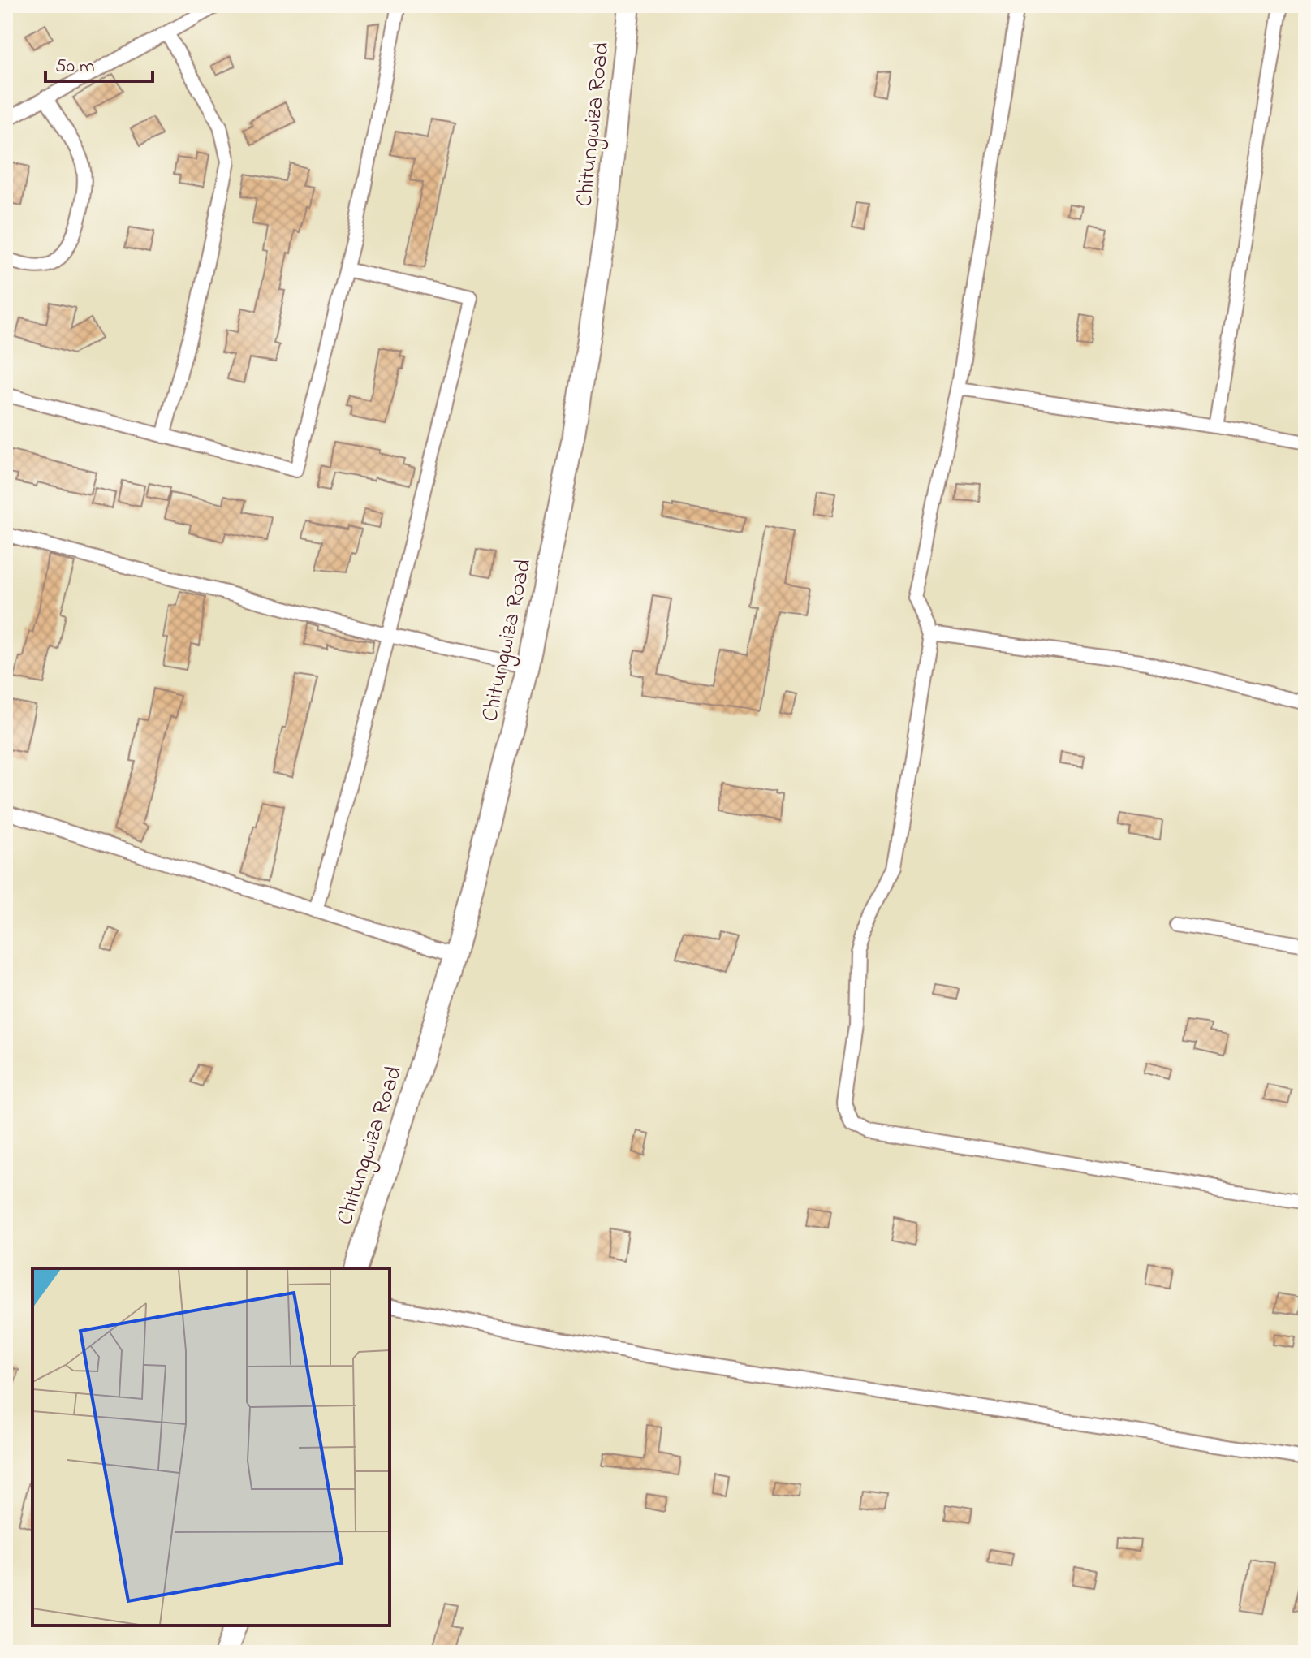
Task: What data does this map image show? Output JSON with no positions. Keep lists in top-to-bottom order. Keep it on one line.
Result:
{"streets":{"main road":["Chitungwiza Road"]},"scale_bar":"50 m"}
